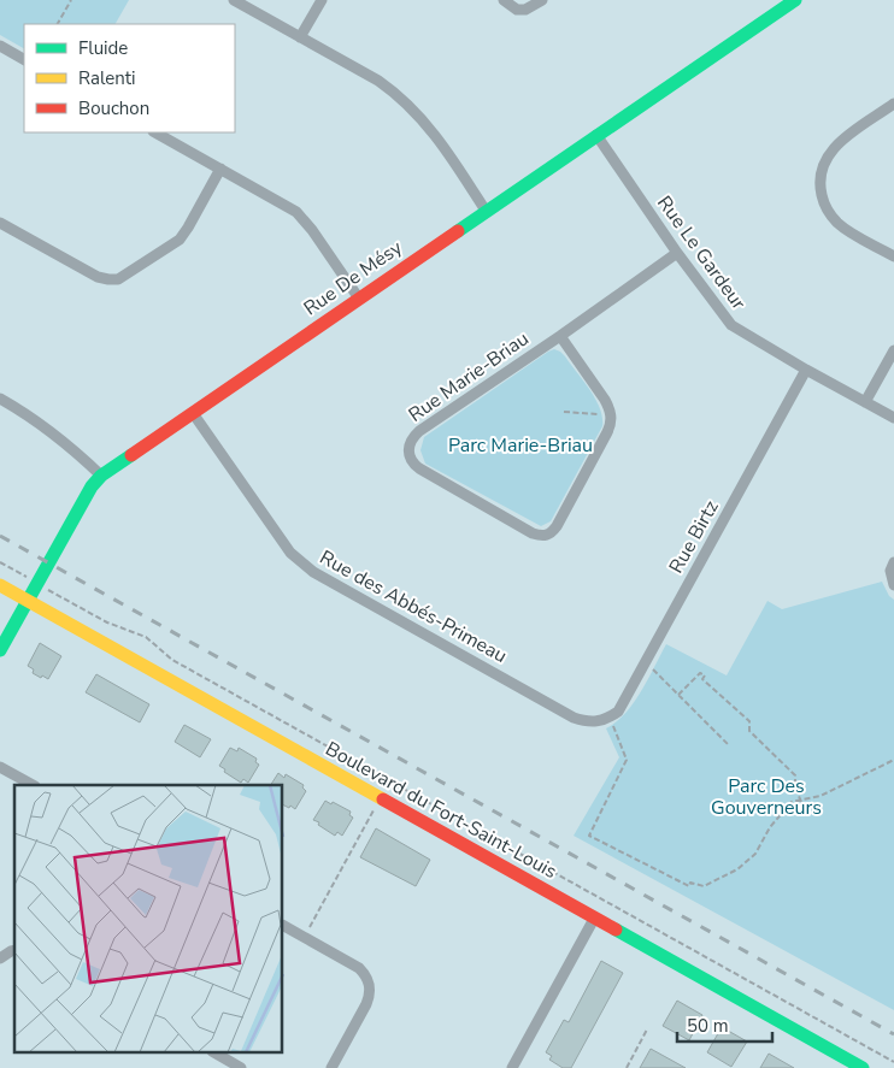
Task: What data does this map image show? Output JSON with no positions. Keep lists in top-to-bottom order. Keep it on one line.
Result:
{"streets":{"street":["Rue Le Gardeur","Rue De Mésy","Rue Marie-Briau","Rue Birtz","Rue des Abbés-Primeau","Boulevard du Fort-Saint-Louis"]},"crossings":[["Rue Le Gardeur","Rue De Mésy"],["Rue Le Gardeur","Rue Marie-Briau"],["Rue Le Gardeur","Rue Birtz"],["Rue De Mésy","Rue des Abbés-Primeau"],["Rue De Mésy","Boulevard du Fort-Saint-Louis"],["Rue Birtz","Rue des Abbés-Primeau"]],"parks":["Parc Marie-Briau","Parc Des Gouverneurs"],"legend":["Fluide","Ralenti","Bouchon"],"scale_bar":"50 m"}
